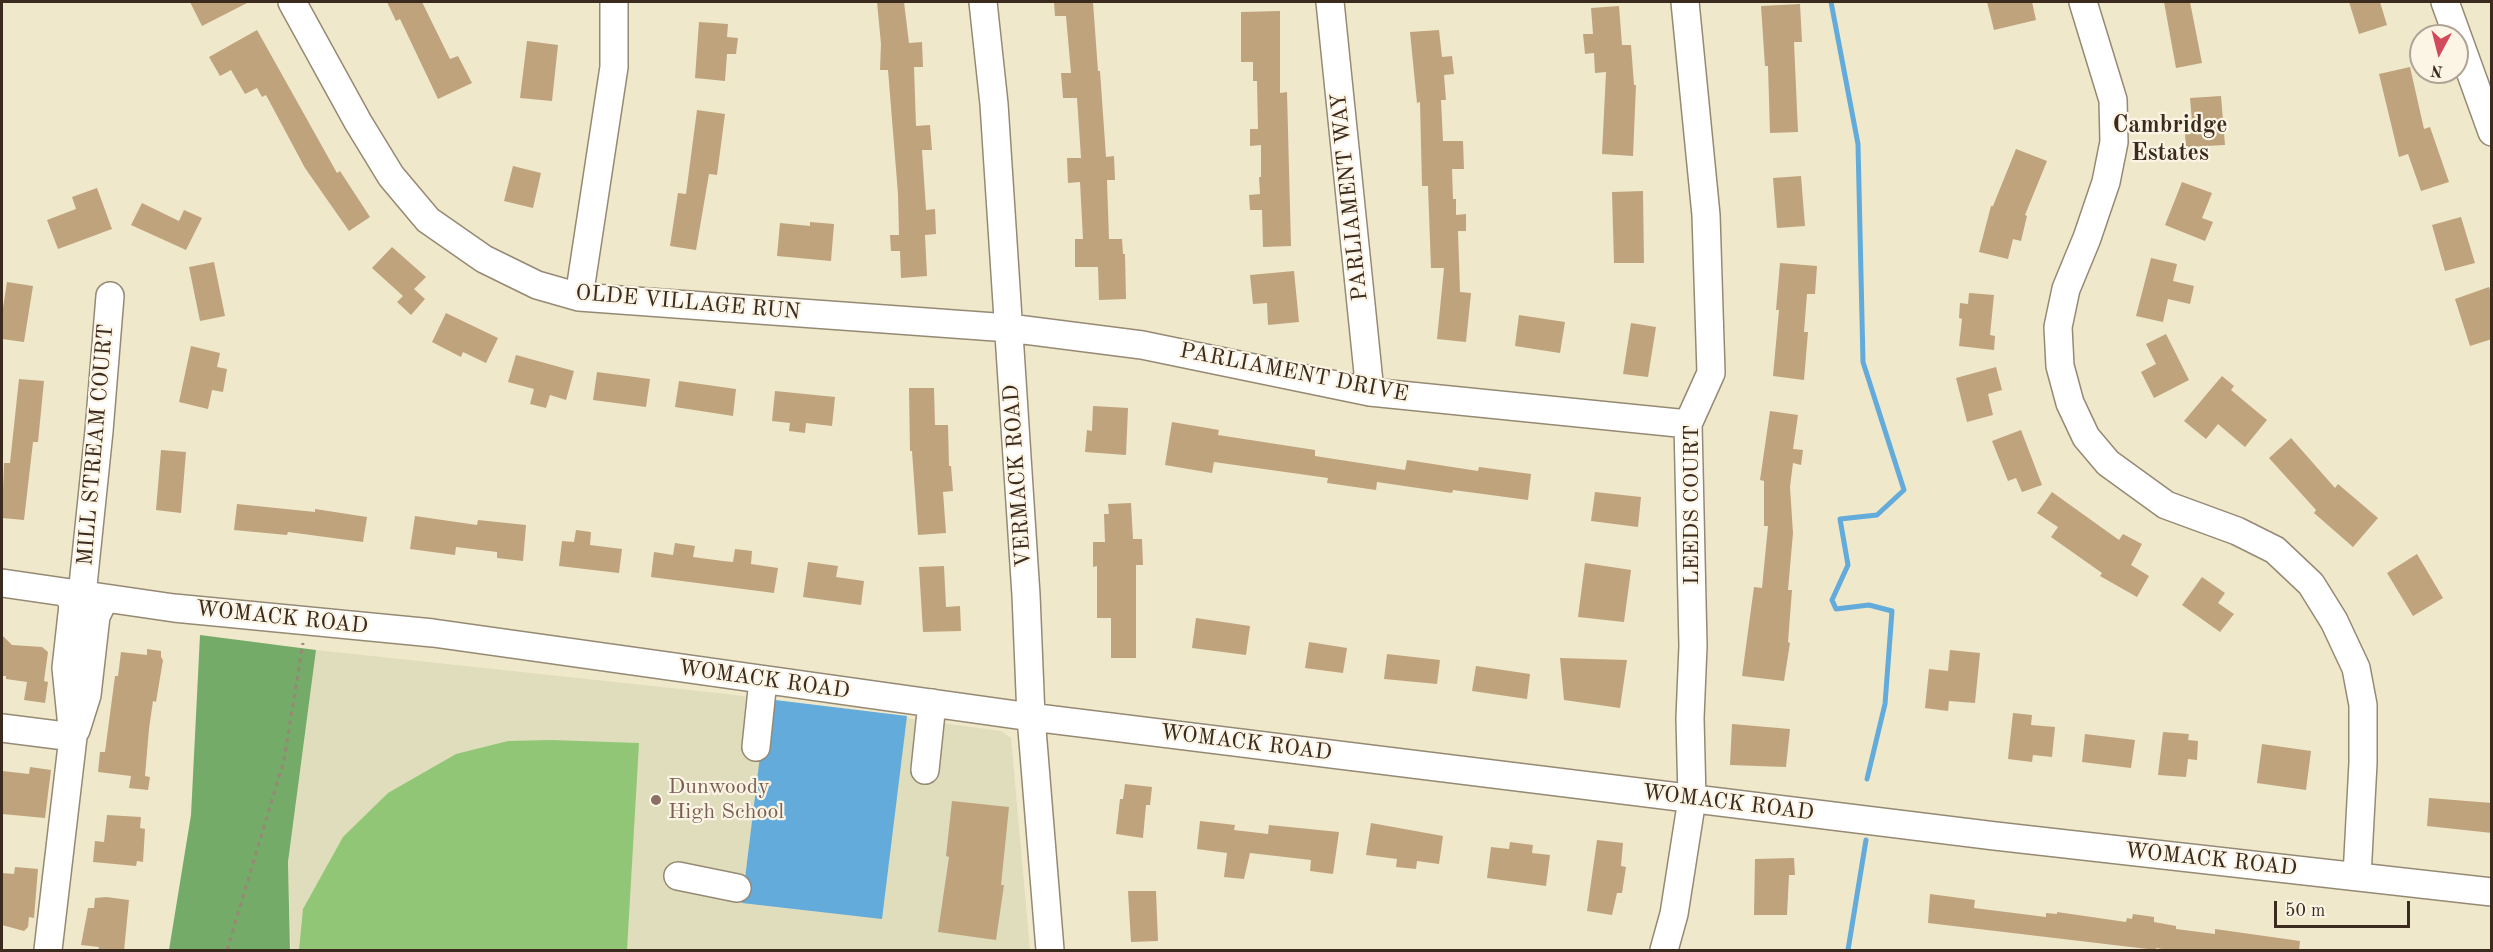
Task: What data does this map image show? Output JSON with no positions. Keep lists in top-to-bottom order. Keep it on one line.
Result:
{"streets":{"street":["PARLIAMENT WAY","OLDE VILLAGE RUN","PARLIAMENT DRIVE","MILL STREAM COURT","VERMACK ROAD","LEEDS COURT","WOMACK ROAD"]},"crossings":[["PARLIAMENT WAY","PARLIAMENT DRIVE"],["OLDE VILLAGE RUN","PARLIAMENT DRIVE"],["OLDE VILLAGE RUN","VERMACK ROAD"],["PARLIAMENT DRIVE","VERMACK ROAD"],["PARLIAMENT DRIVE","LEEDS COURT"],["MILL STREAM COURT","WOMACK ROAD"],["VERMACK ROAD","WOMACK ROAD"],["LEEDS COURT","WOMACK ROAD"]],"districts":["Cambridge Estates"],"places":["Dunwoody High School"],"scale_bar":"50 m","north":"bottom"}
